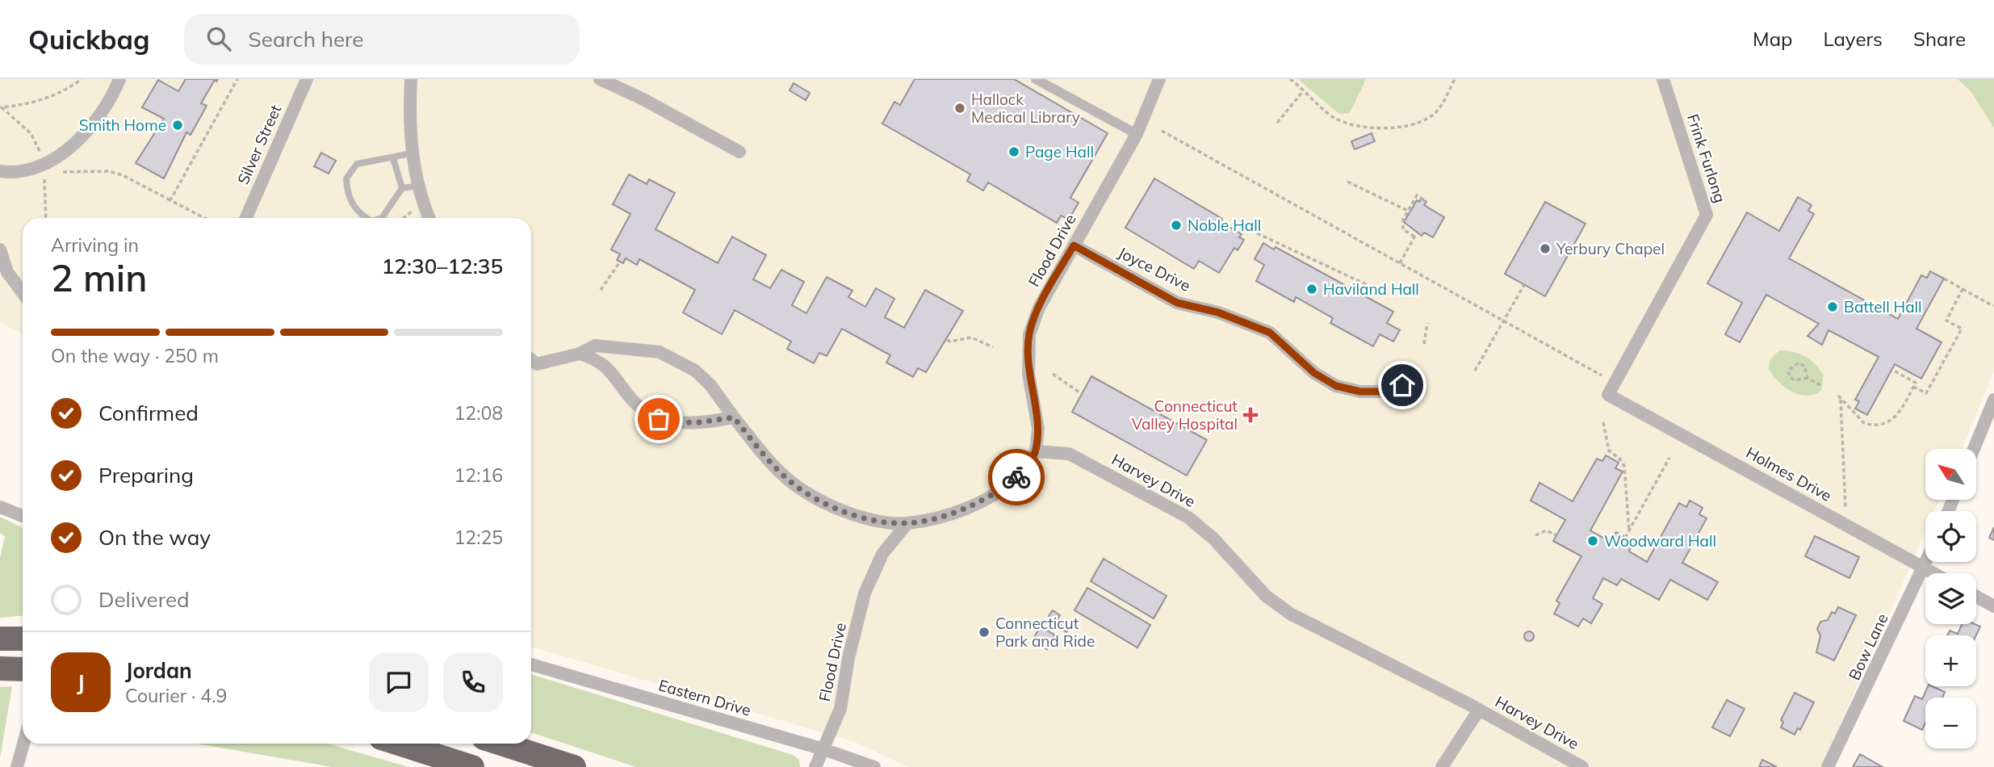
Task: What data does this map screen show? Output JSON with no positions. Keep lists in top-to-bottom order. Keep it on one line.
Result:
{"streets":{"street":["Silver Street","Frink Furlong","Flood Drive","Joyce Drive","Holmes Drive","Harvey Drive","Bow Lane","Eastern Drive"]},"crossings":[["Frink Furlong","Holmes Drive"],["Flood Drive","Joyce Drive"],["Flood Drive","Harvey Drive"],["Flood Drive","Eastern Drive"],["Holmes Drive","Bow Lane"]],"places":{"other":["Hallock Medical Library","Smith Home","Page Hall","Noble Hall","Yerbury Chapel","Haviland Hall","Battell Hall","Woodward Hall","Connecticut Park and Ride"],"health":["Connecticut Valley Hospital"]},"north":"top left","page":{"header":"Quickbag","search":"Search here","nav":["Map","Layers","Share"],"heading":["2 min","Arriving in","12:30–12:35"],"panel":["Jordan","Courier · 4.9"],"bar":"On the way · 250 m","list":[["Confirmed","12:08"],["Preparing","12:16"],["On the way","12:25"],"Delivered"],"map_buttons":["+","−"],"round":"J"}}
